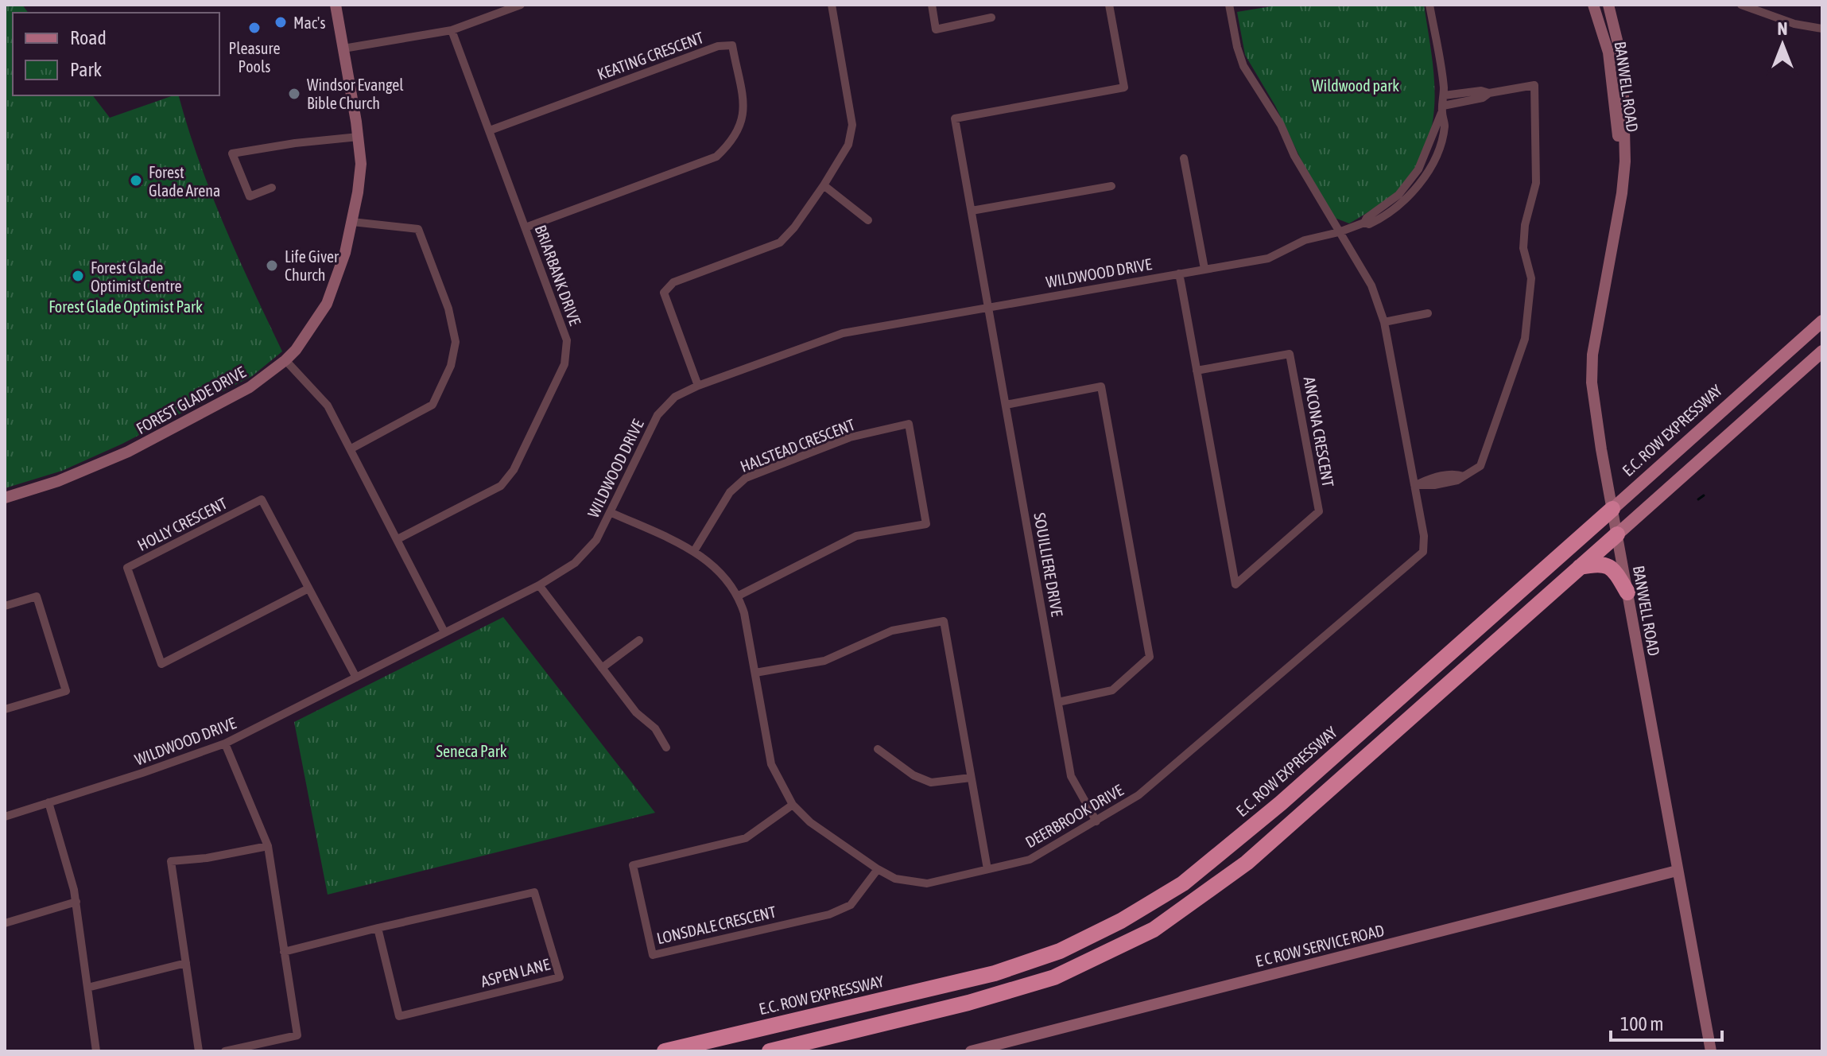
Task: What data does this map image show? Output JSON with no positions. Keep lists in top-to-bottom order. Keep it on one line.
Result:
{"streets":{"highway":["E.C. ROW EXPRESSWAY"],"street":["KEATING CRESCENT","BANWELL ROAD","WILDWOOD DRIVE","BRIARBANK DRIVE","FOREST GLADE DRIVE","ANCONA CRESCENT","HALSTEAD CRESCENT","HOLLY CRESCENT","SOUILLIERE DRIVE","DEERBROOK DRIVE","LONSDALE CRESCENT","E C ROW SERVICE ROAD","ASPEN LANE"]},"crossings":[["KEATING CRESCENT","BRIARBANK DRIVE"],["BANWELL ROAD","E.C. ROW EXPRESSWAY"],["BANWELL ROAD","E C ROW SERVICE ROAD"],["WILDWOOD DRIVE","ANCONA CRESCENT"],["WILDWOOD DRIVE","HOLLY CRESCENT"],["WILDWOOD DRIVE","SOUILLIERE DRIVE"],["WILDWOOD DRIVE","DEERBROOK DRIVE"],["HALSTEAD CRESCENT","DEERBROOK DRIVE"],["SOUILLIERE DRIVE","DEERBROOK DRIVE"],["DEERBROOK DRIVE","LONSDALE CRESCENT"]],"parks":["Wildwood park","Forest Glade Optimist Park","Seneca Park"],"places":["Mac's","Pleasure Pools","Windsor Evangel Bible Church","Forest Glade Arena","Life Giver Church","Forest Glade Optimist Centre"],"legend":["Road","Park"],"scale_bar":"100 m","north":"top"}
